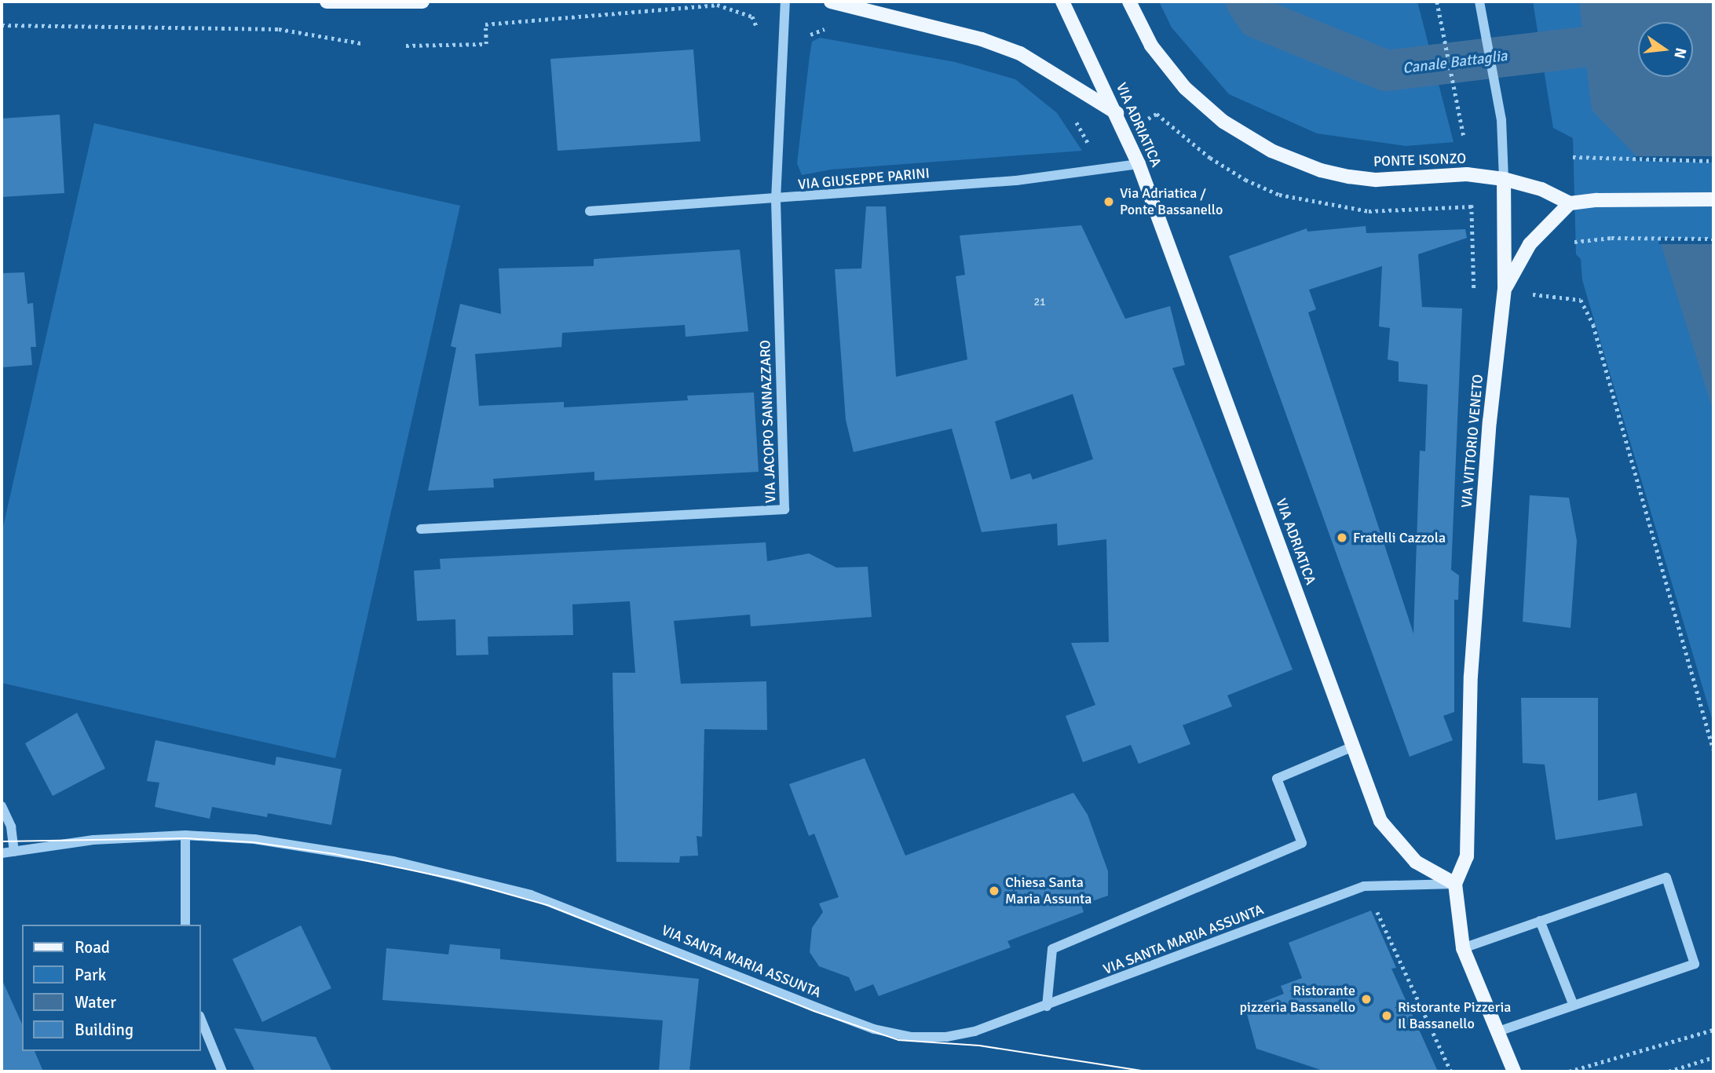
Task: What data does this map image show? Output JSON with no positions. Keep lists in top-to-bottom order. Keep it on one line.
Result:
{"streets":{"main road":["VIA ADRIATICA","PONTE ISONZO","VIA VITTORIO VENETO"],"street":["VIA GIUSEPPE PARINI","VIA JACOPO SANNAZZARO","VIA SANTA MARIA ASSUNTA"]},"crossings":[["VIA ADRIATICA","VIA GIUSEPPE PARINI"],["VIA ADRIATICA","VIA VITTORIO VENETO"],["VIA ADRIATICA","VIA SANTA MARIA ASSUNTA"],["PONTE ISONZO","VIA VITTORIO VENETO"],["VIA GIUSEPPE PARINI","VIA JACOPO SANNAZZARO"],["VIA VITTORIO VENETO","VIA SANTA MARIA ASSUNTA"]],"water":["Canale Battaglia"],"places":["Via Adriatica / Ponte Bassanello","Fratelli Cazzola","Chiesa Santa Maria Assunta","Ristorante pizzeria Bassanello","Ristorante Pizzeria Il Bassanello"],"house_numbers":["21"],"legend":["Road","Park","Water","Building"],"north":"right"}
